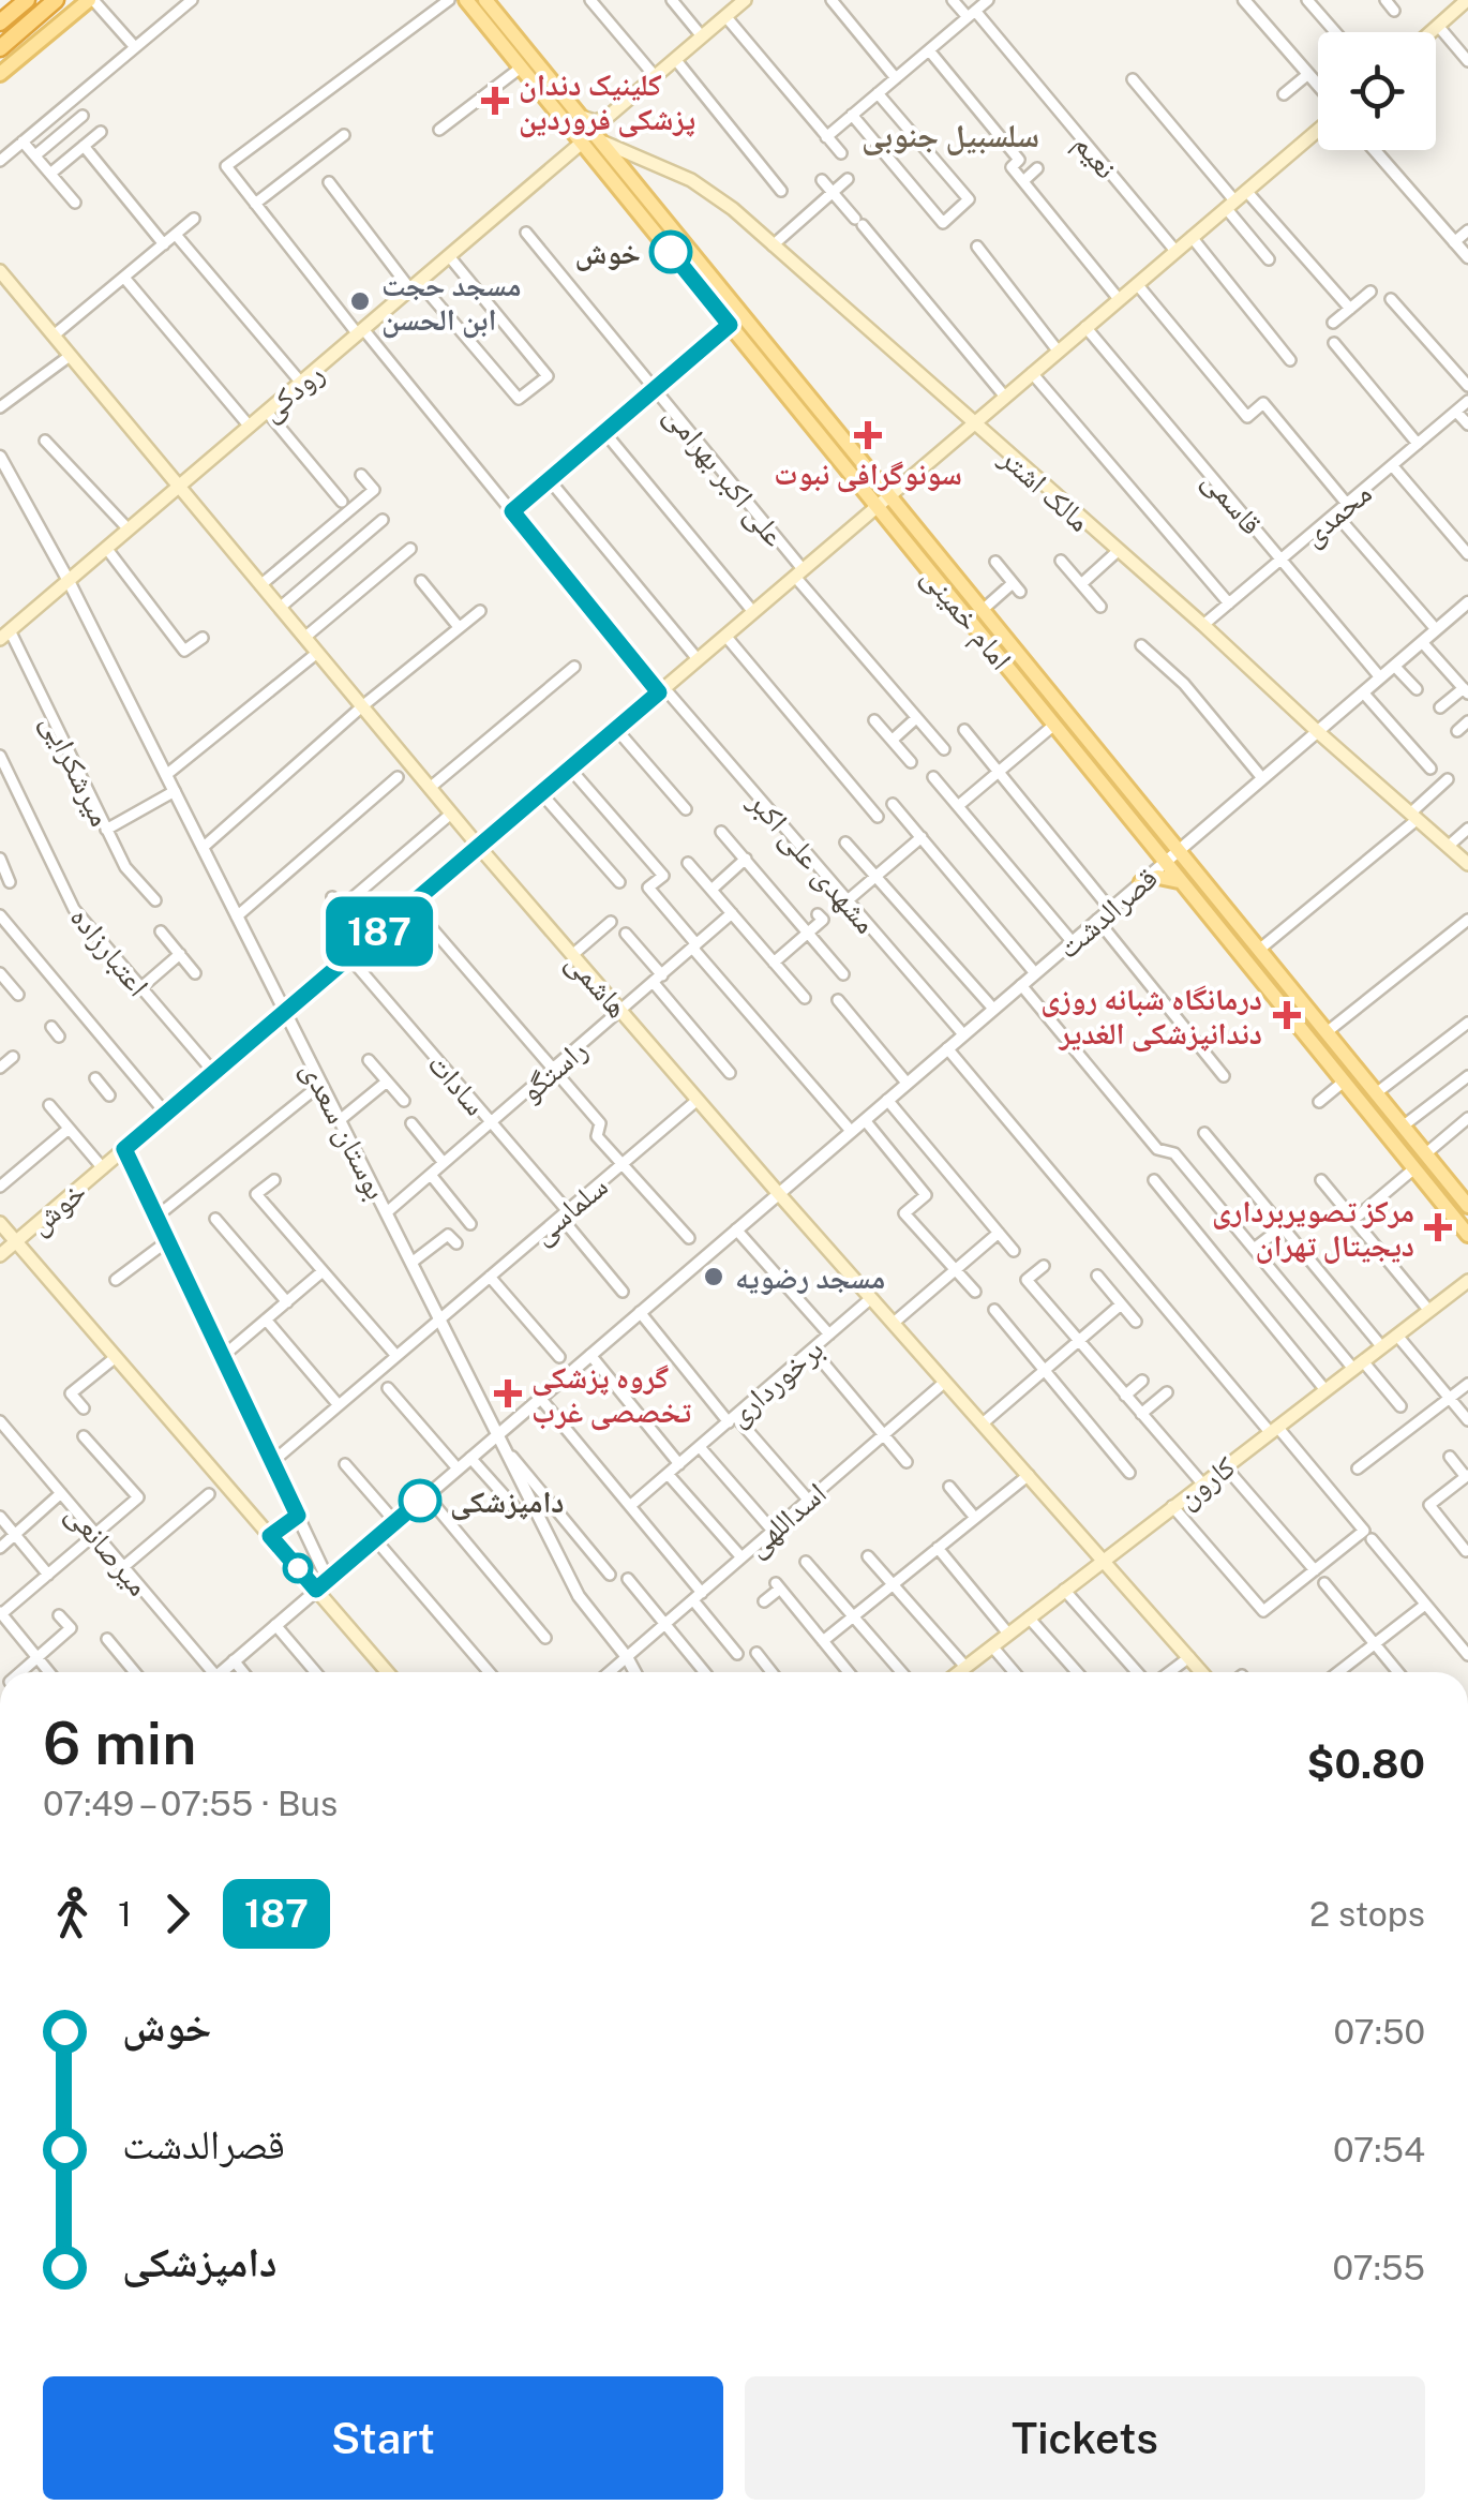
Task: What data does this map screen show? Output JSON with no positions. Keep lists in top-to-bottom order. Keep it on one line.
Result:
{"streets":{"main road":["رودکی","مالک اشتر","امام خمینی","هاشمی","خوش","کارون"],"street":["نعیم","علی اکبر بهرامی","قاسمی","محمدی","میرشکرایی","مشهدی علی اکبر","قصرالدشت","اعتبارزاده","راستگو","سادات","بوستان سعدی","سلماسی","برخورداری","اسداللهی","میرصانعی"]},"crossings":[["نعیم","خوش"],["رودکی","امام خمینی"],["رودکی","میرشکرایی"],["رودکی","مشهدی علی اکبر"],["رودکی","هاشمی"],["رودکی","بوستان سعدی"],["علی اکبر بهرامی","خوش"],["مالک اشتر","محمدی"],["مالک اشتر","امام خمینی"],["مالک اشتر","قصرالدشت"],["مالک اشتر","خوش"],["قاسمی","محمدی"],["قاسمی","قصرالدشت"],["قاسمی","خوش"],["امام خمینی","قصرالدشت"],["امام خمینی","خوش"],["مشهدی علی اکبر","قصرالدشت"],["مشهدی علی اکبر","خوش"],["قصرالدشت","هاشمی"],["قصرالدشت","بوستان سعدی"],["اعتبارزاده","خوش"],["هاشمی","راستگو"],["هاشمی","خوش"],["هاشمی","سلماسی"],["هاشمی","برخورداری"],["هاشمی","کارون"],["هاشمی","اسداللهی"],["راستگو","سادات"],["راستگو","بوستان سعدی"],["سادات","خوش"],["سادات","سلماسی"],["بوستان سعدی","خوش"],["بوستان سعدی","سلماسی"],["بوستان سعدی","اسداللهی"]],"districts":["سلسبیل جنوبی"],"places":{"health":["کلینیک دندان پزشکی فروردین","سونوگرافی نبوت","درمانگاه شبانه روزی دندانپزشکی الغدیر","مرکز تصویربرداری دیجیتال تهران","گروه پزشکی تخصصی غرب"],"other":["خوش","مسجد حجت ابن الحسن","مسجد رضویه","دامپزشکی"]},"lines":["bus line 187"],"page":{"on_map":"187","heading":["6 min","07:49 – 07:55 · Bus","$0.80"],"legs":["1","187","2 stops"],"list":[{"name":"خوش","value":"07:50"},{"name":"قصرالدشت","value":"07:54"},{"name":"دامپزشکی","value":"07:55"}],"buttons":["Start","Tickets"]}}
